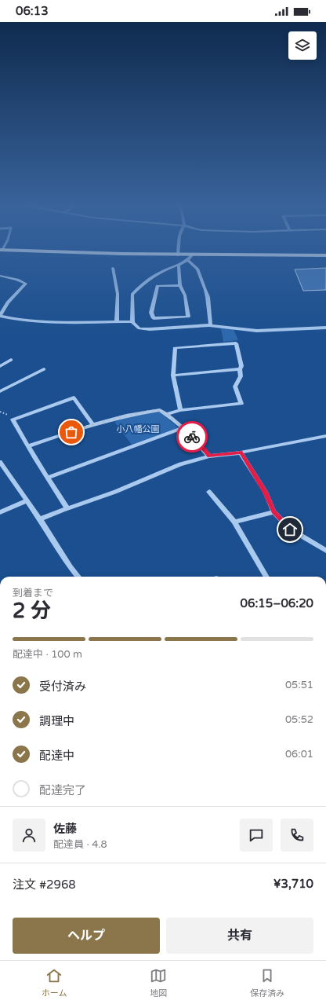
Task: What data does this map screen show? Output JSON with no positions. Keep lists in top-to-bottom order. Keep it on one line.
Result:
{"parks":["小八幡公園"],"page":{"status":"06:13","heading":["2 分","到着まで","06:15–06:20"],"panel":["佐藤","配達員 · 4.8","注文 #2968","¥3,710"],"bar":"配達中 · 100 m","list":[["受付済み","05:51"],["調理中","05:52"],["配達中","06:01"],"配達完了"],"buttons":["ヘルプ","共有"],"tabs":["ホーム","地図","保存済み"]}}
